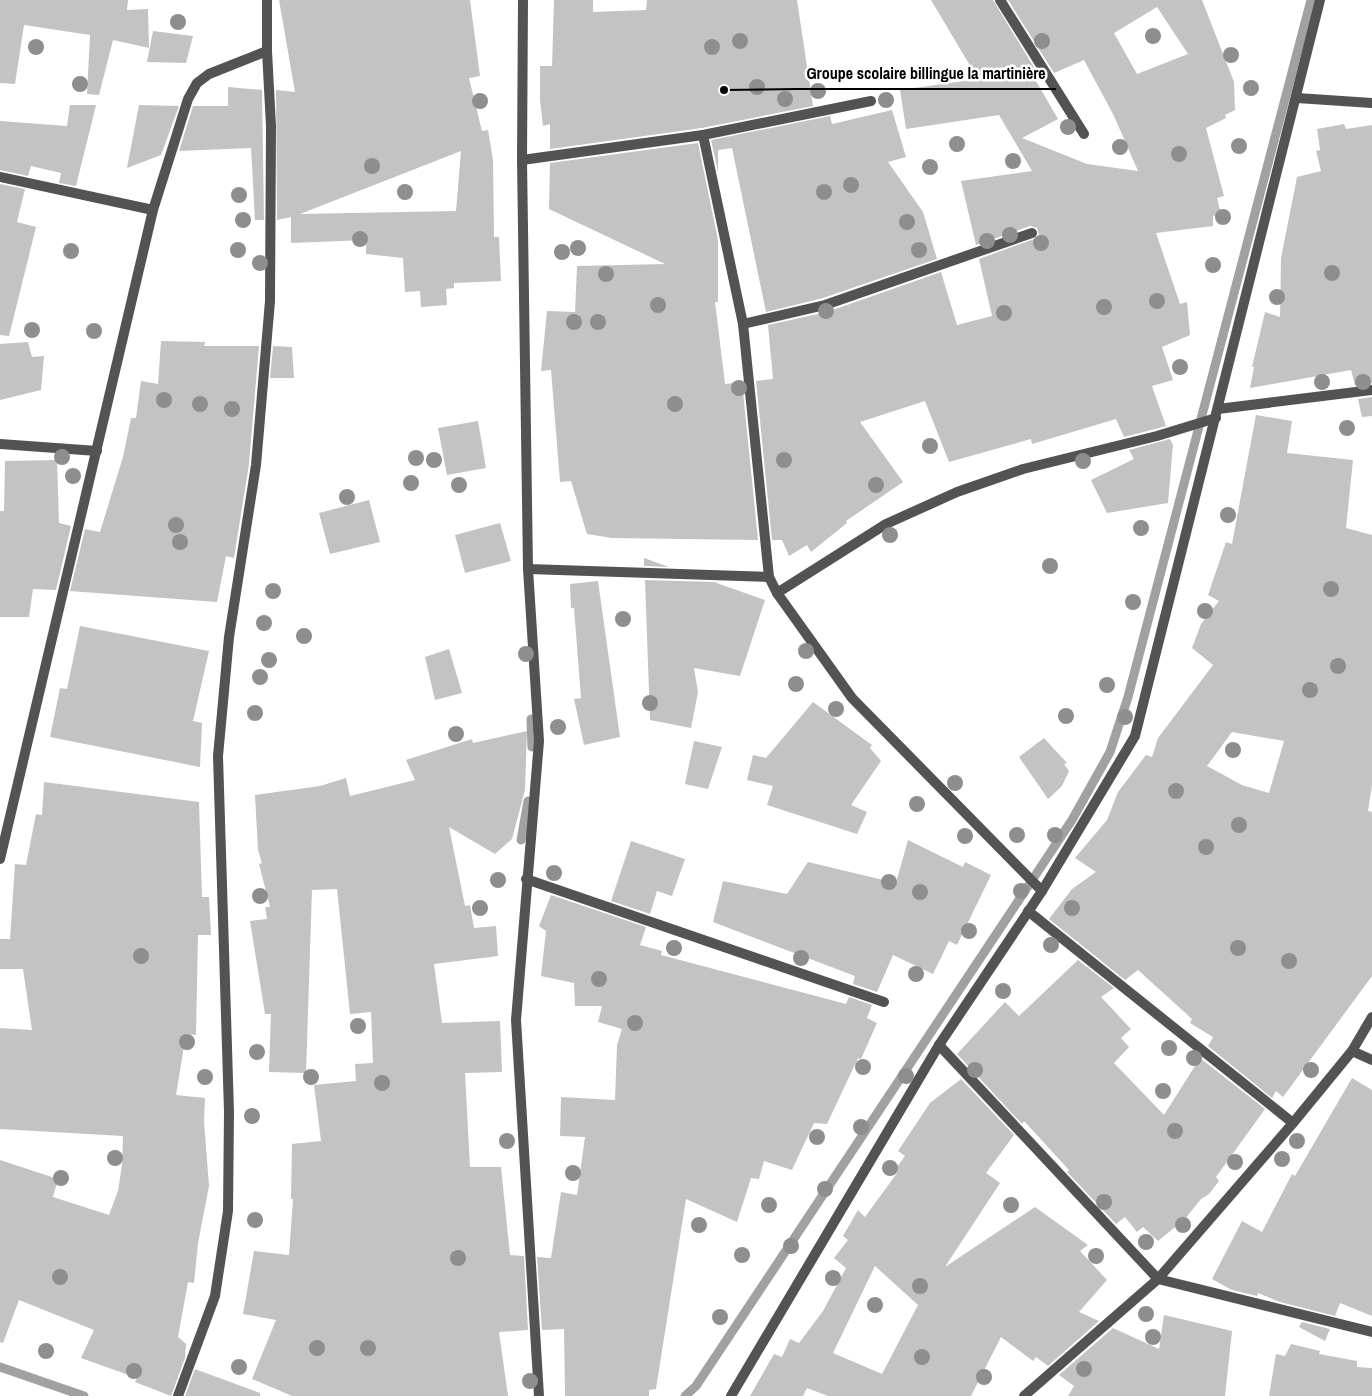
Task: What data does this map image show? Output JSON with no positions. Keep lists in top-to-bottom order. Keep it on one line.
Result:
{"places":["Groupe scolaire billingue la martinière"]}
